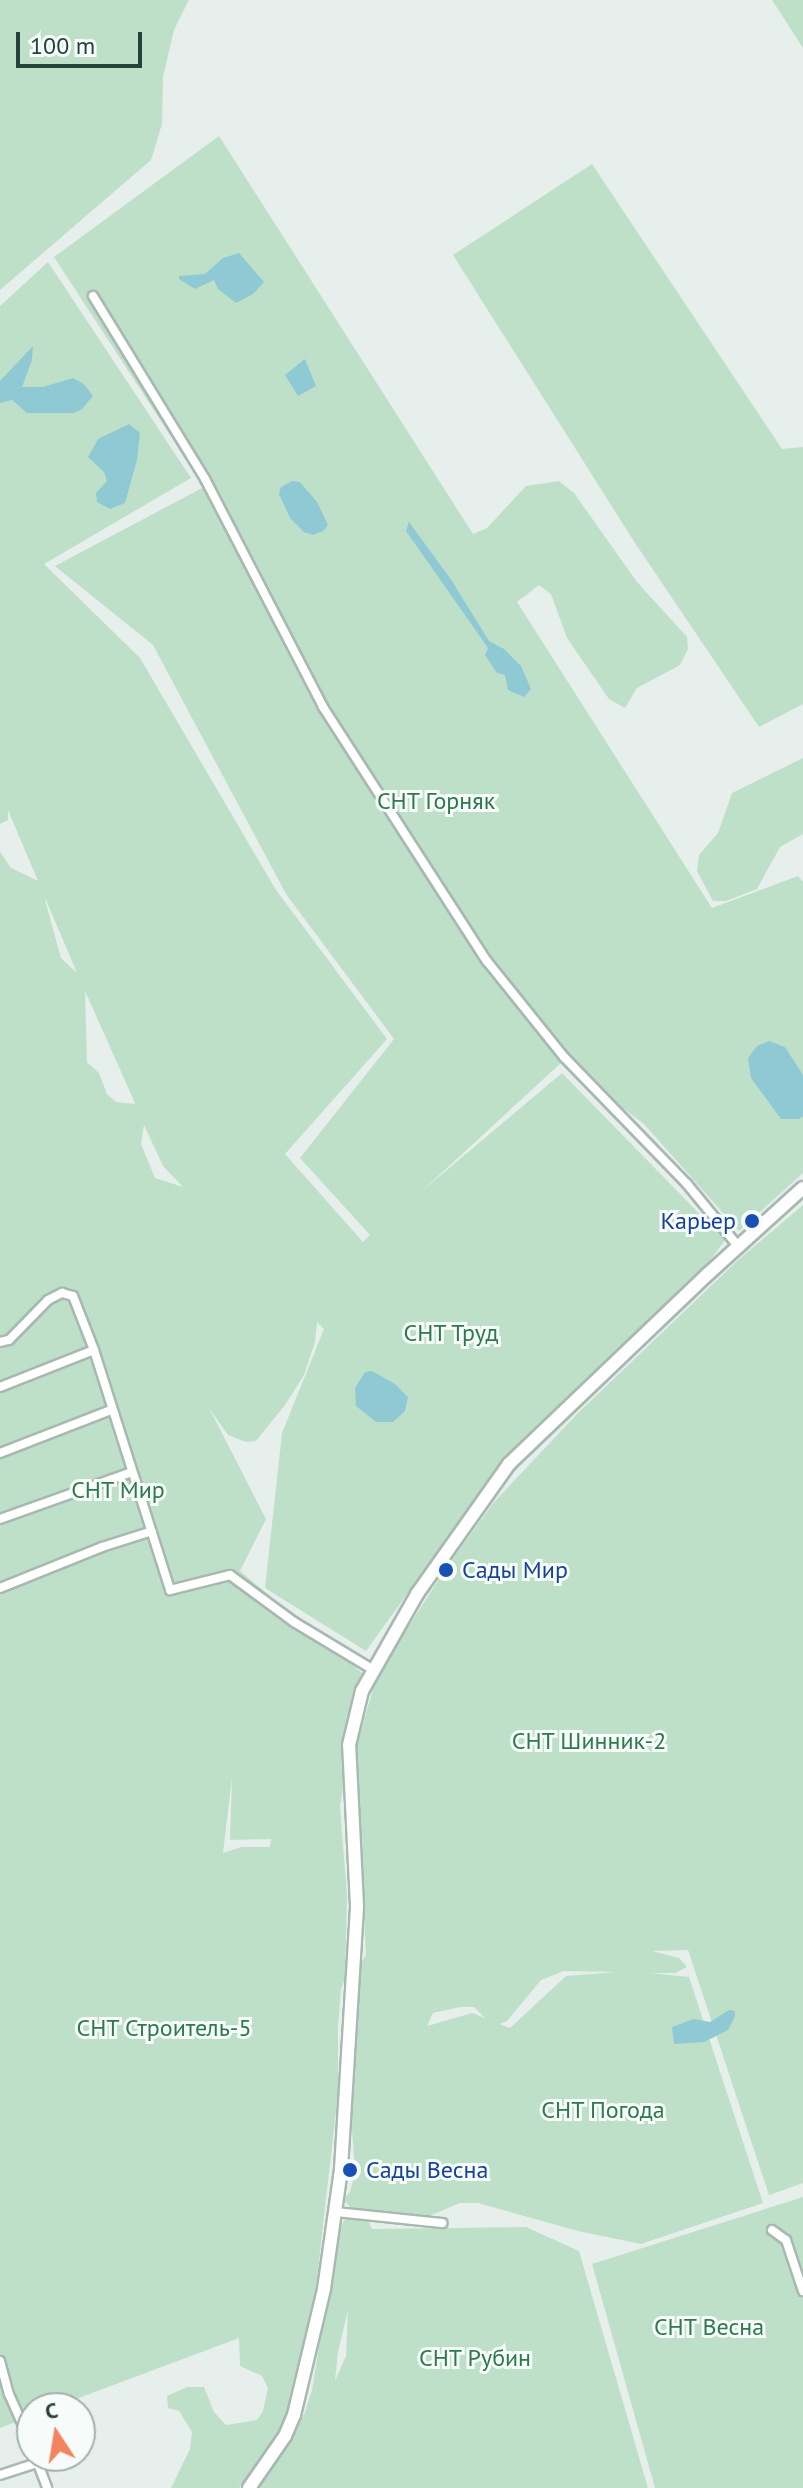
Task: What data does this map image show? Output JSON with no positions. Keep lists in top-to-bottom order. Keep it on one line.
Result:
{"parks":["СНТ Горняк","СНТ Труд","СНТ Мир","СНТ Шинник-2","СНТ Строитель-5","СНТ Погода","СНТ Весна","СНТ Рубин"],"places":["Карьер","Сады Мир","Сады Весна"],"scale_bar":"100 m","north":"top"}
